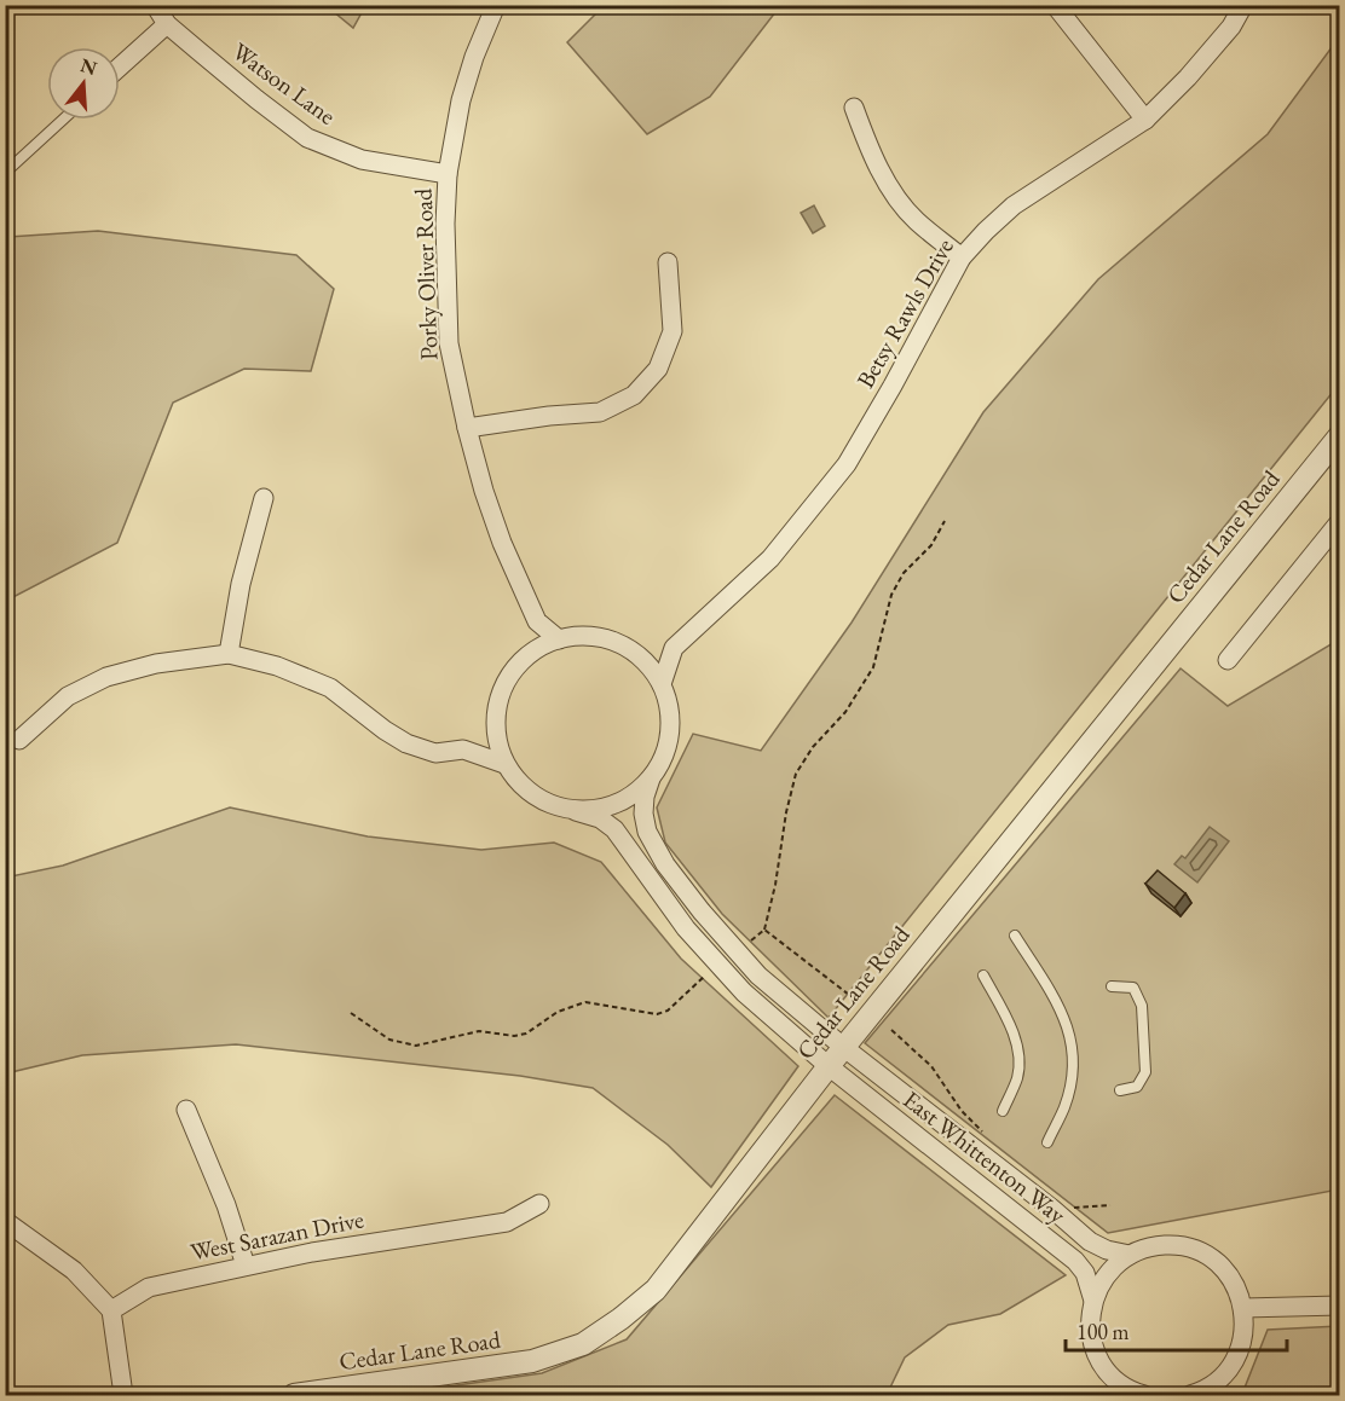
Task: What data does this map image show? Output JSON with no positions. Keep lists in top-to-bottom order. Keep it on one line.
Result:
{"streets":{"street":["Watson Lane","Porky Oliver Road","Betsy Rawls Drive","Cedar Lane Road","East Whittenton Way","West Sarazan Drive"]},"crossings":[["Watson Lane","Porky Oliver Road"],["Porky Oliver Road","Betsy Rawls Drive"],["Porky Oliver Road","East Whittenton Way"],["Betsy Rawls Drive","East Whittenton Way"],["Cedar Lane Road","East Whittenton Way"]],"scale_bar":"100 m","north":"top"}
